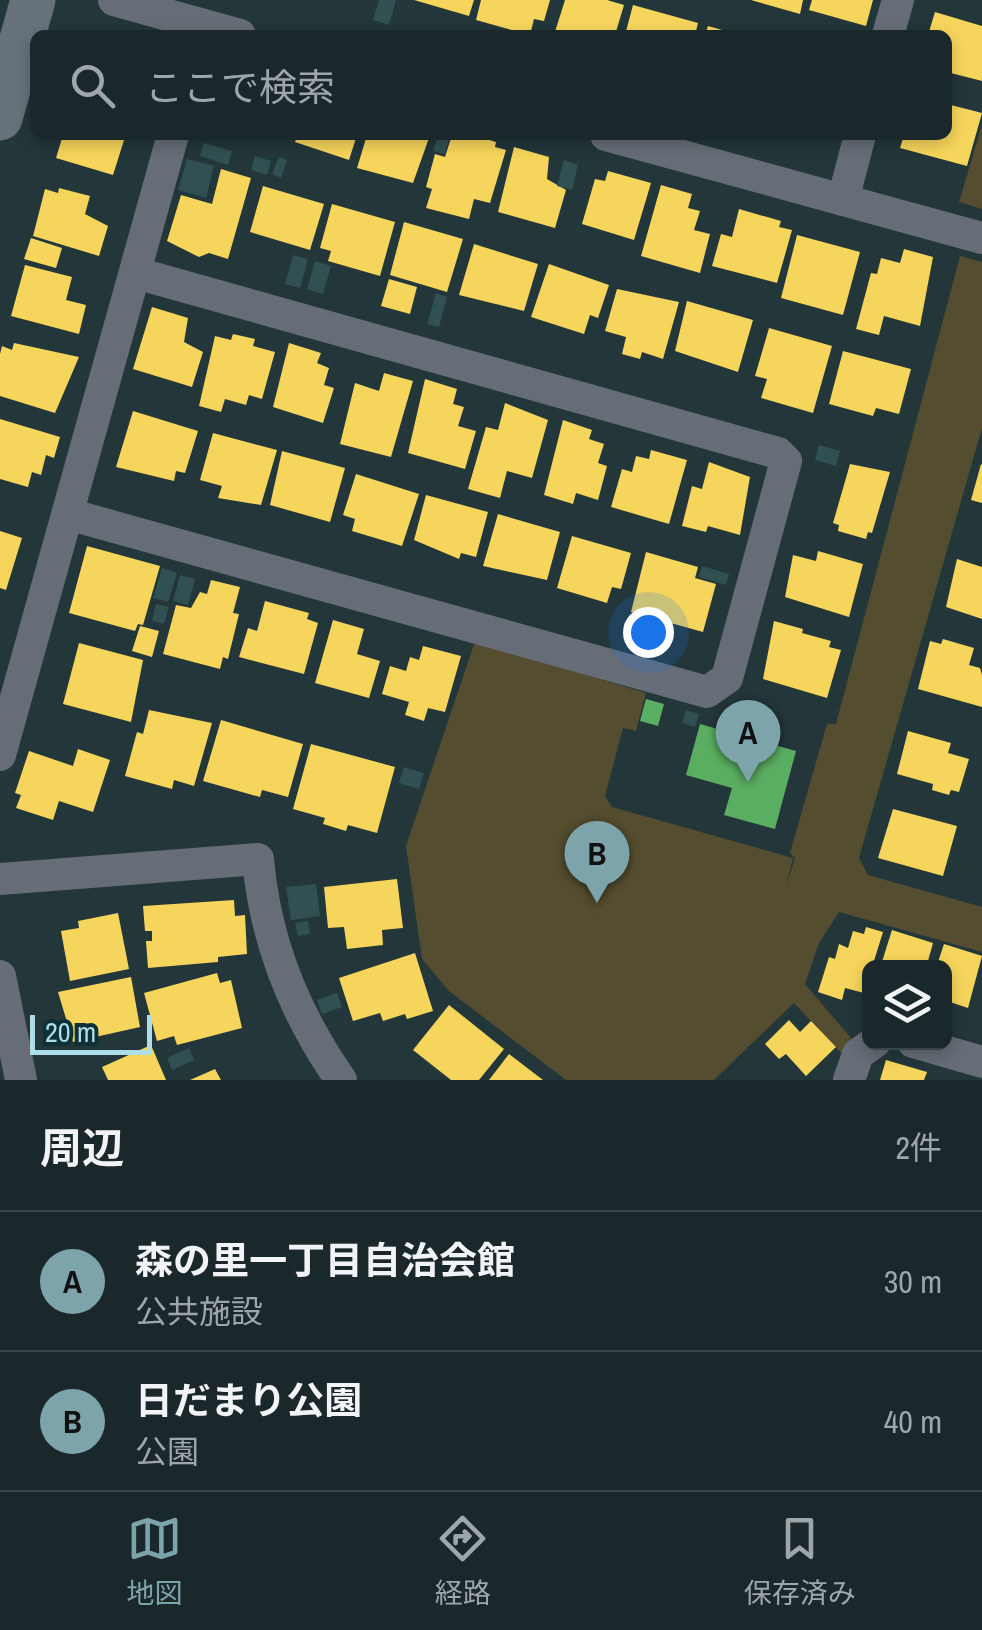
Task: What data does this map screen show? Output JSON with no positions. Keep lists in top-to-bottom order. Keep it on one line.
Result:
{"scale_bar":"20 m","page":{"search":"ここで検索","pins":["A","B"],"scale":"20 m","heading":["周辺","2件"],"list":[{"mark":"A","name":"森の里一丁目自治会館","note":"公共施設","value":"30 m"},{"mark":"B","name":"日だまり公園","note":"公園","value":"40 m"}],"nav":["地図","経路","保存済み"]}}
